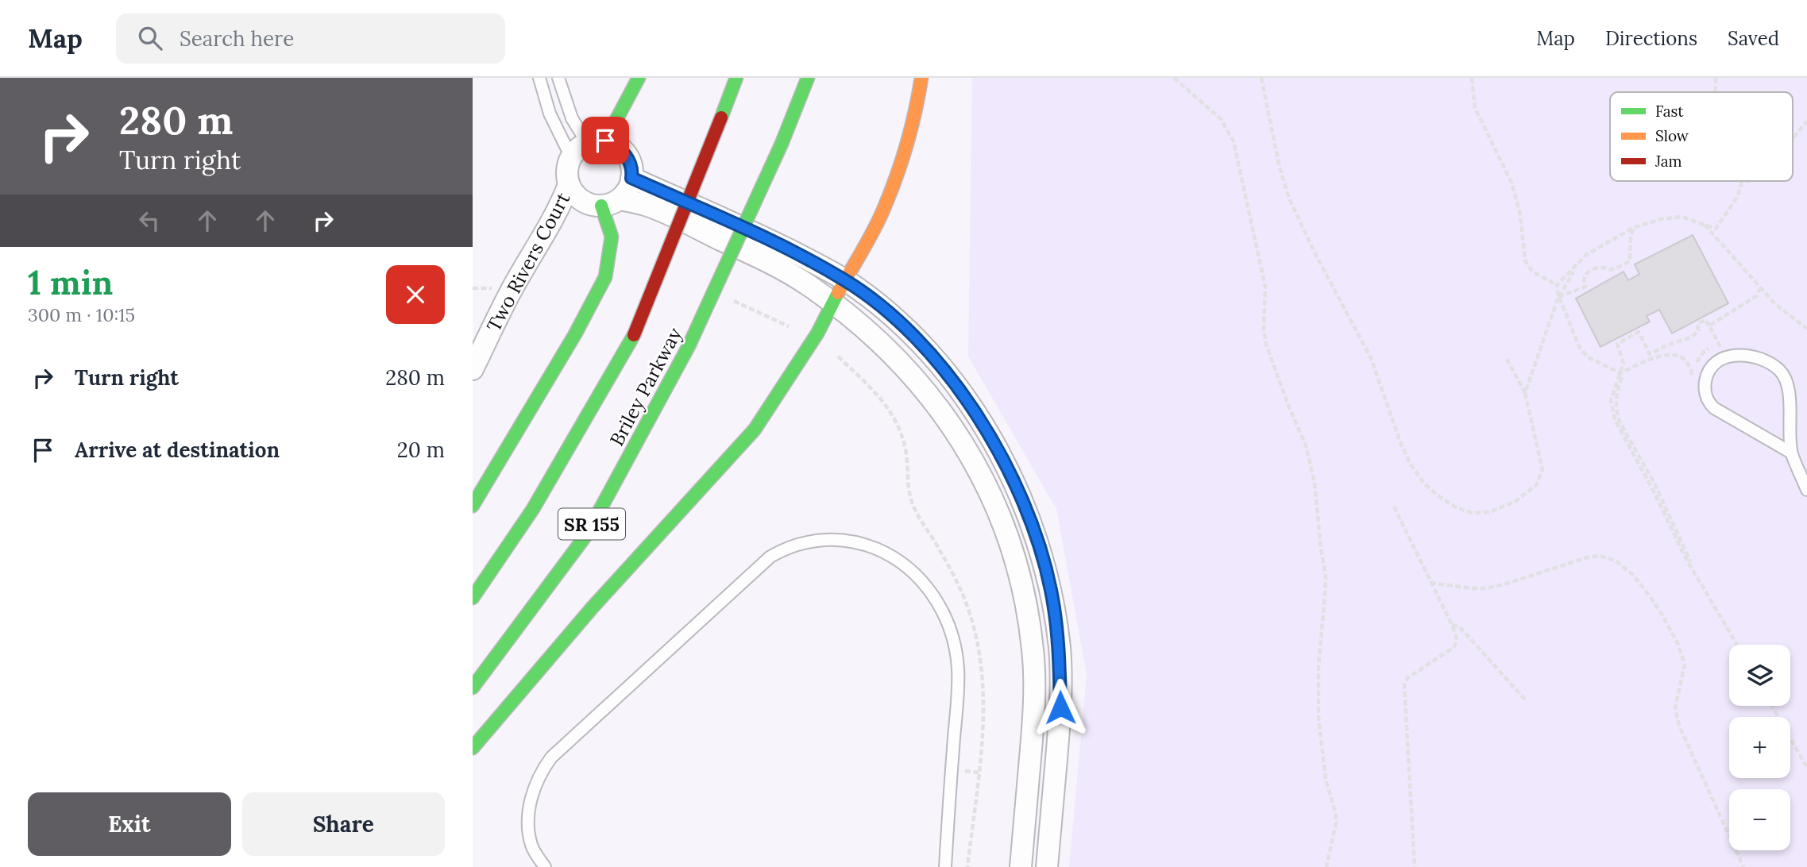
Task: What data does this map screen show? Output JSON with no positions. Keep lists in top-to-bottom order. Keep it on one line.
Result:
{"streets":{"highway":["Briley Parkway","SR 155"],"street":["Two Rivers Court"]},"legend":["Fast","Slow","Jam"],"page":{"header":"Map","search":"Search here","nav":["Map","Directions","Saved"],"turn":["280 m","Turn right"],"heading":["1 min","300 m · 10:15"],"list":[{"name":"Turn right","value":"280 m"},{"name":"Arrive at destination","value":"20 m"}],"map_buttons":["+","−"],"buttons":["Exit","Share"]}}
